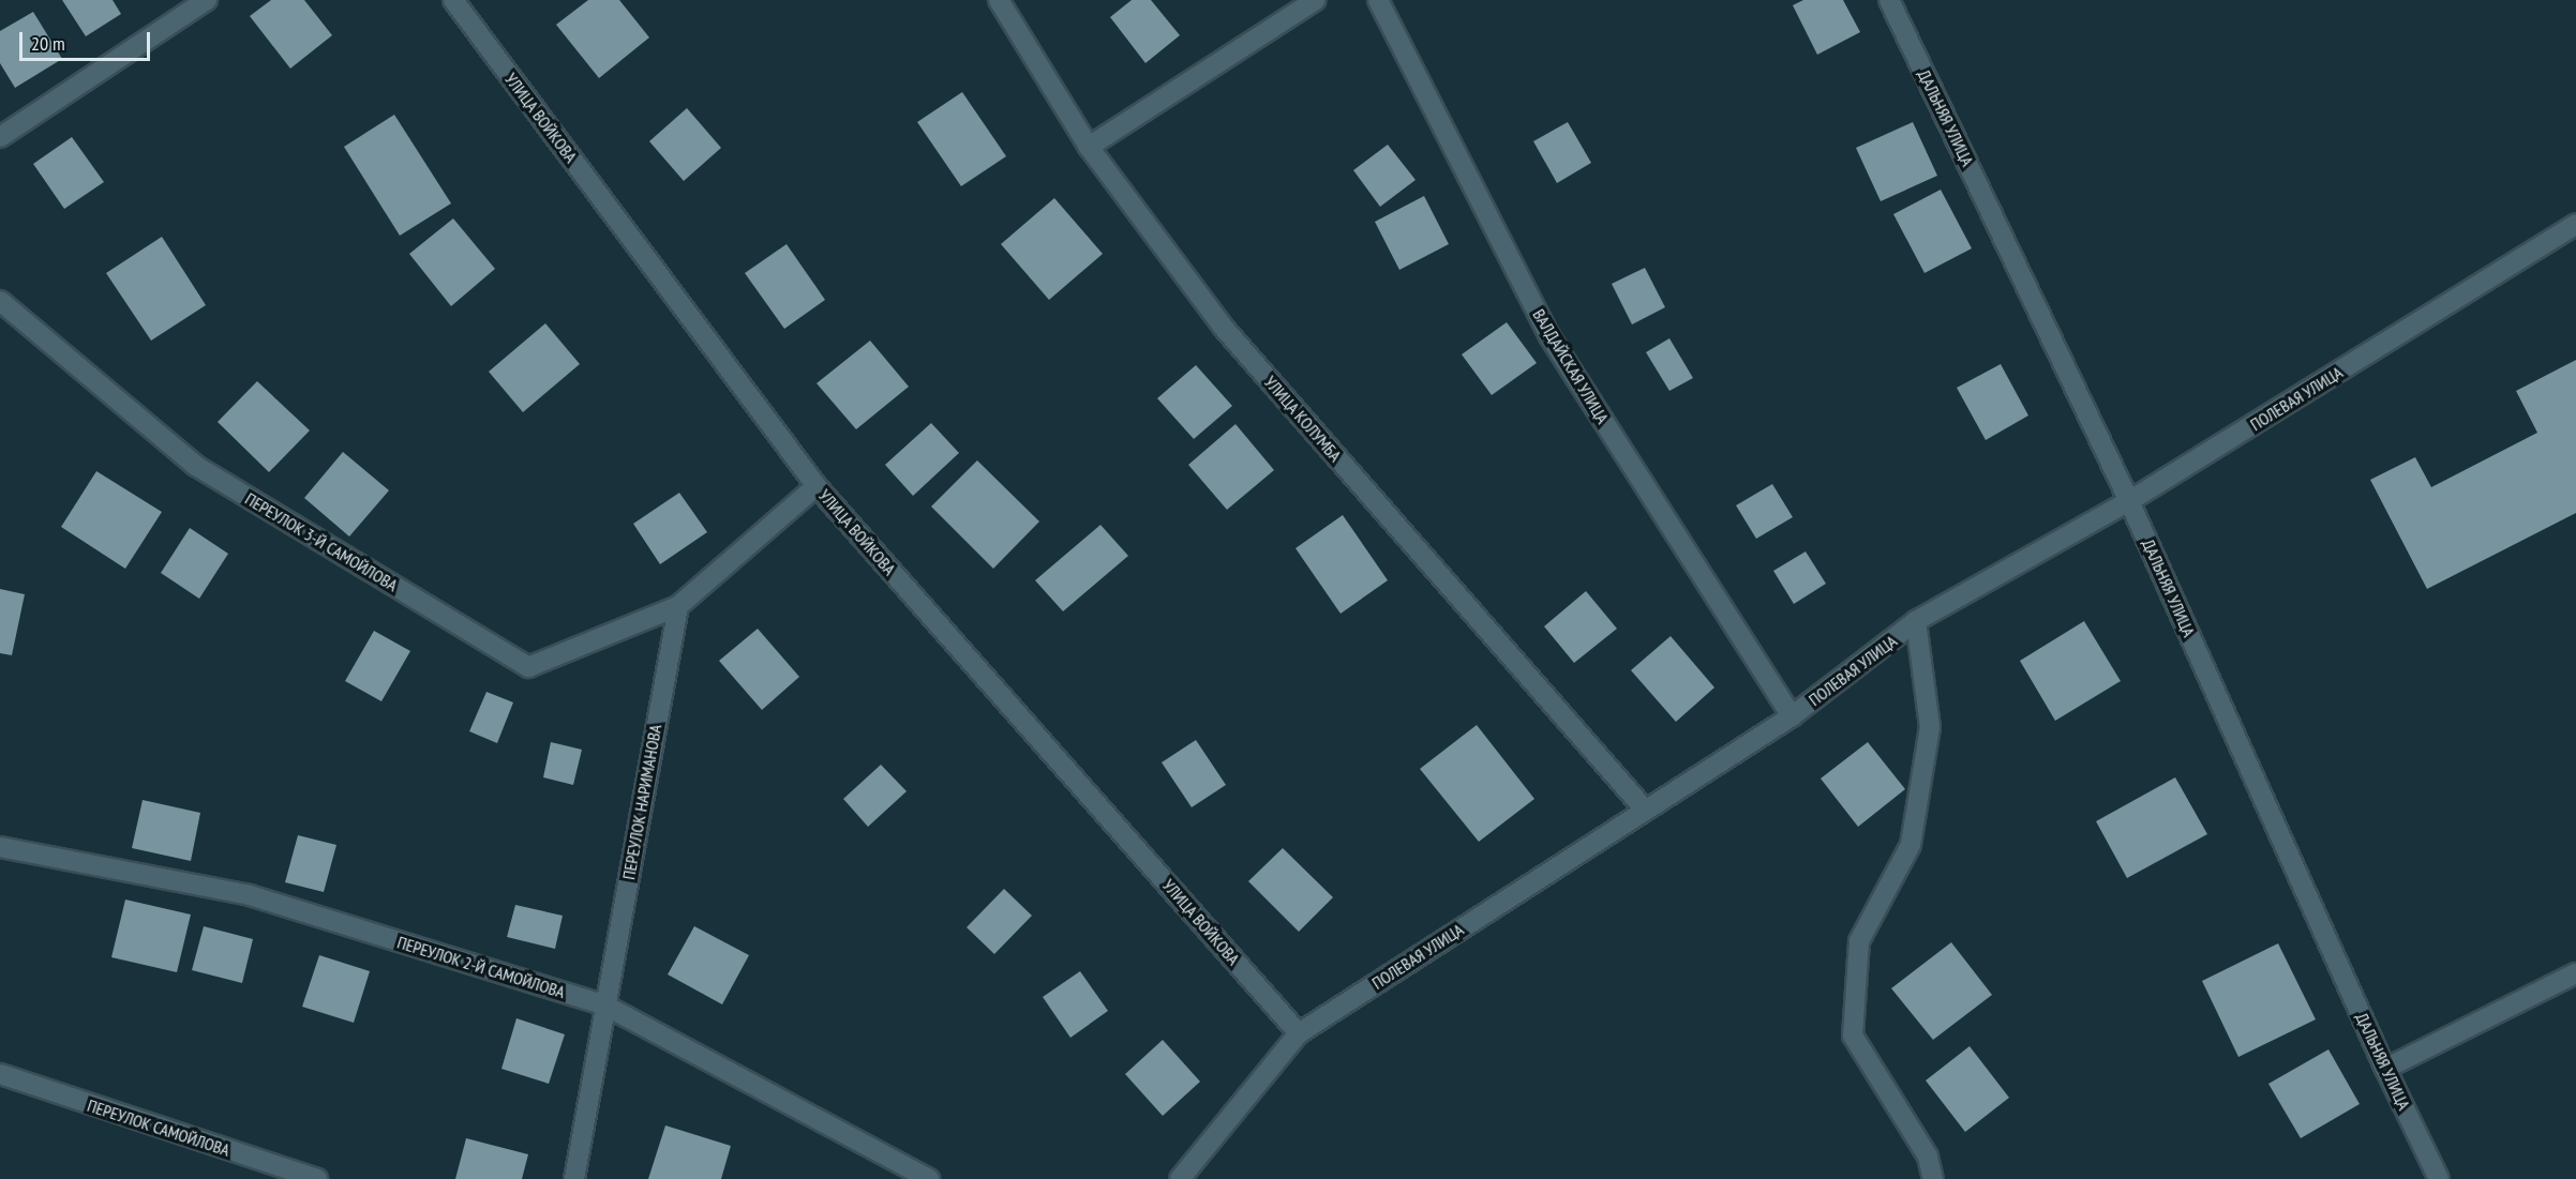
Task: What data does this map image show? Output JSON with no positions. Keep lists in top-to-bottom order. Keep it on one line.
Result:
{"streets":{"street":["УЛИЦА ВОЙКОВА","ДАЛЬНЯЯ УЛИЦА","ВАЛДАЙСКАЯ УЛИЦА","ПОЛЕВАЯ УЛИЦА","УЛИЦА КОЛУМБА","ПЕРЕУЛОК 3-Й САМОЙЛОВА","ПЕРЕУЛОК НАРИМАНОВА","ПЕРЕУЛОК 2-Й САМОЙЛОВА","ПЕРЕУЛОК САМОЙЛОВА"]},"crossings":[["УЛИЦА ВОЙКОВА","ПОЛЕВАЯ УЛИЦА"],["ДАЛЬНЯЯ УЛИЦА","ПОЛЕВАЯ УЛИЦА"],["ВАЛДАЙСКАЯ УЛИЦА","ПОЛЕВАЯ УЛИЦА"],["ПОЛЕВАЯ УЛИЦА","УЛИЦА КОЛУМБА"],["ПЕРЕУЛОК 3-Й САМОЙЛОВА","ПЕРЕУЛОК НАРИМАНОВА"],["ПЕРЕУЛОК НАРИМАНОВА","ПЕРЕУЛОК 2-Й САМОЙЛОВА"]],"scale_bar":"20 m"}
